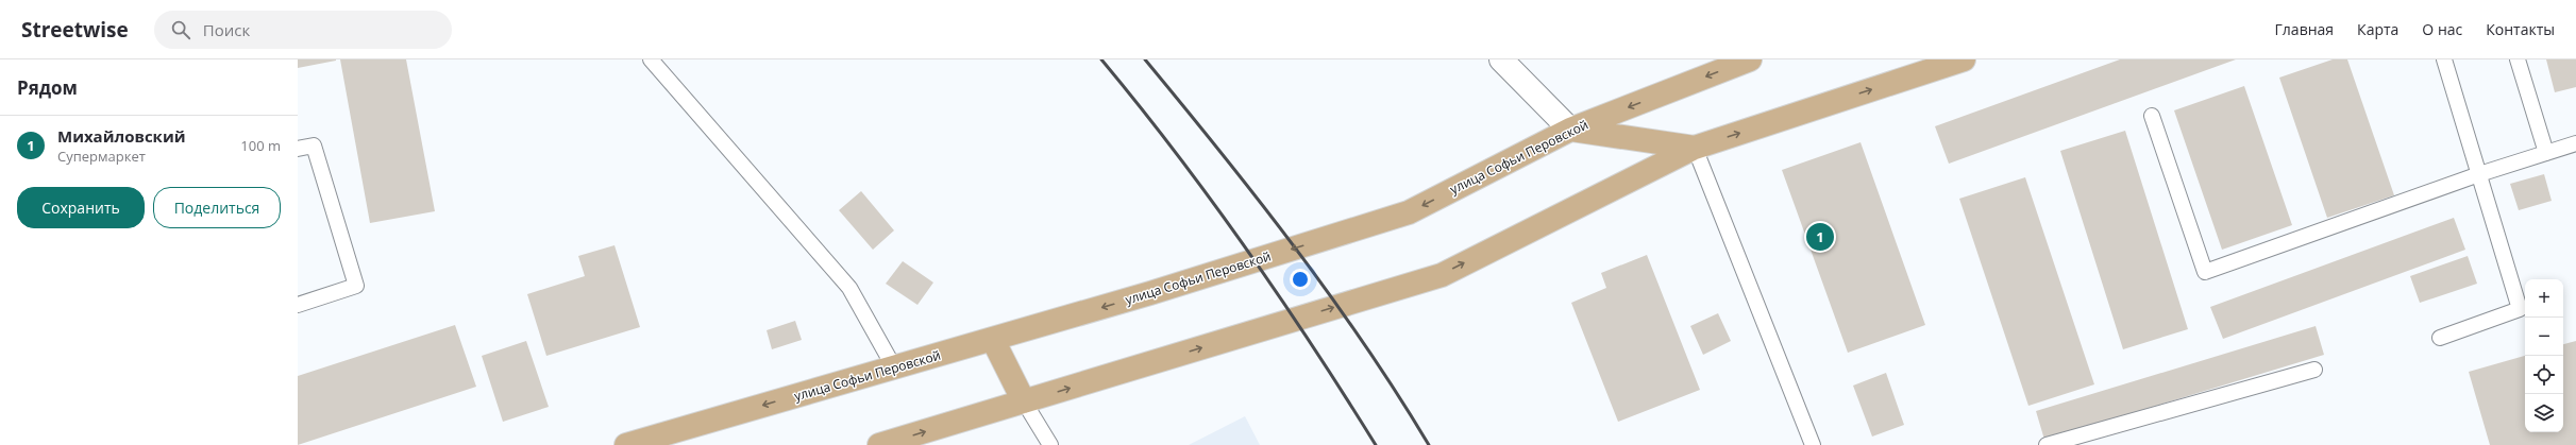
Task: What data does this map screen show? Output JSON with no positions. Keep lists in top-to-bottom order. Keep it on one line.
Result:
{"streets":{"main road":["улица Софьи Перовской"]},"page":{"header":"Streetwise","search":"Поиск","nav":["Главная","Карта","О нас","Контакты"],"heading":"Рядом","list":[{"mark":"1","name":"Михайловский","note":"Супермаркет","value":"100 m"}],"buttons":["Сохранить","Поделиться"],"pins":"1","map_buttons":["+","−"]}}
